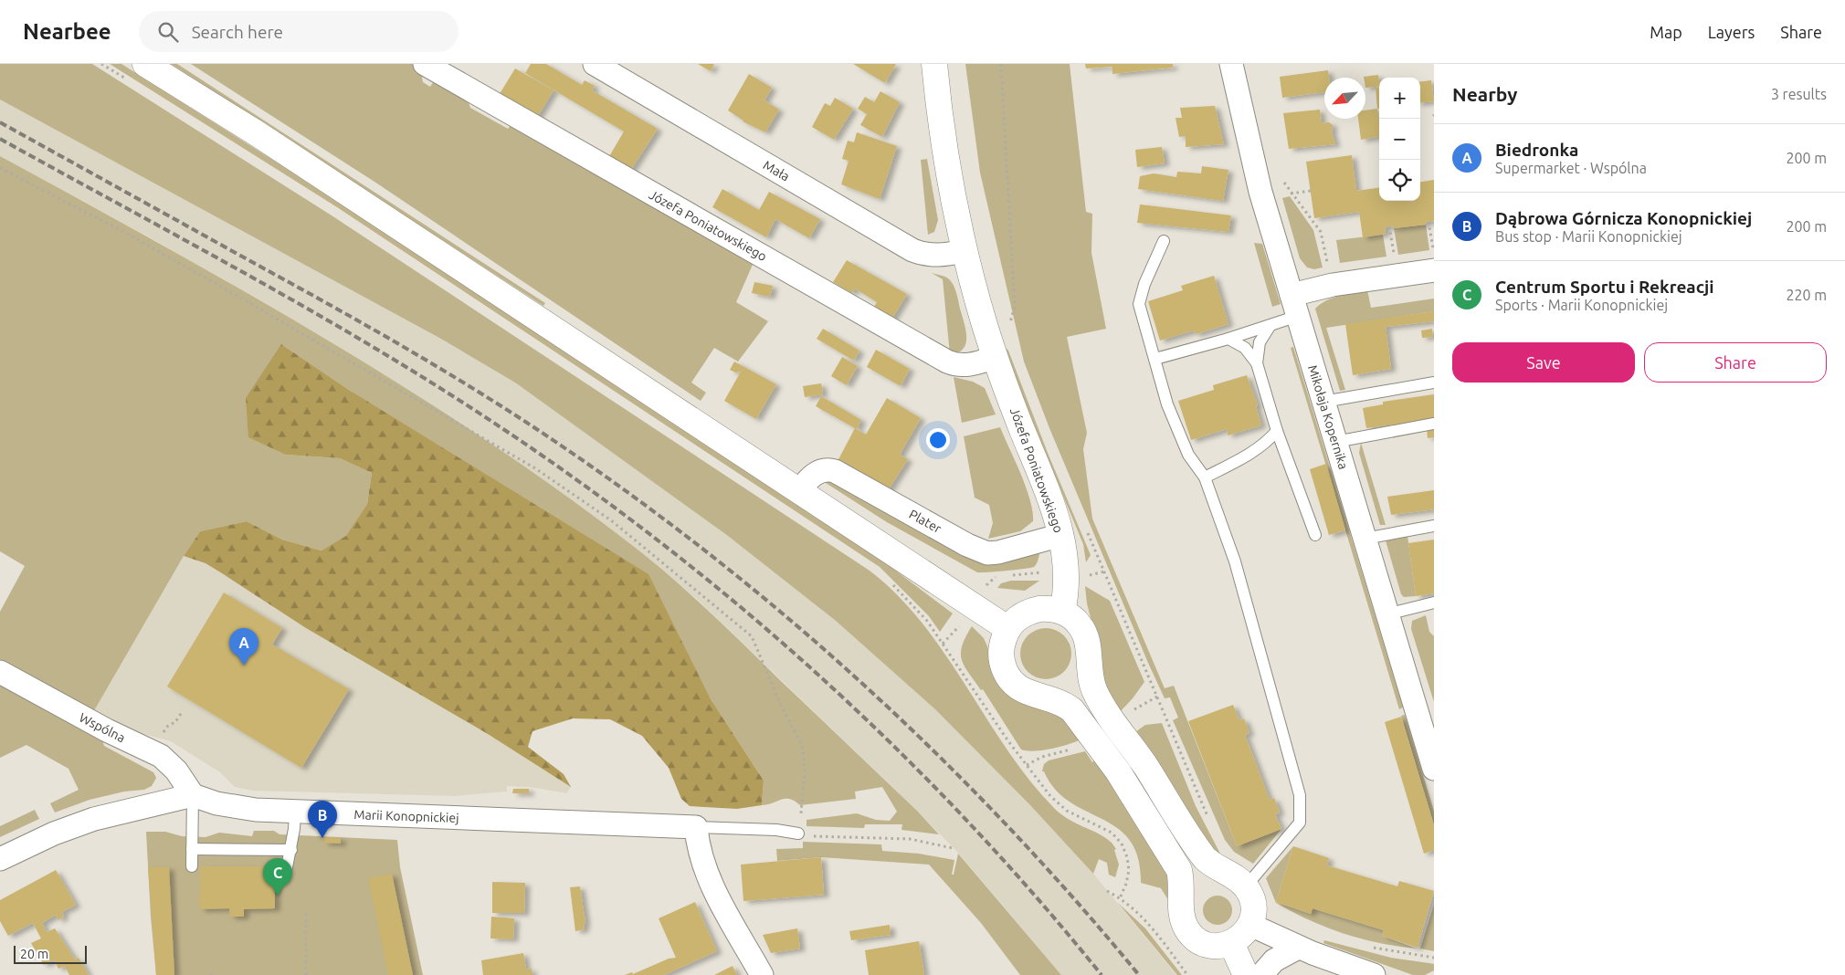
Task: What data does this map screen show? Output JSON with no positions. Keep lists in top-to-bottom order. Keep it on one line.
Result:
{"streets":{"street":["Mała","Józefa Poniatowskiego","Mikołaja Kopernika","Plater","Wspólna","Marii Konopnickiej"]},"crossings":[["Mała","Józefa Poniatowskiego"],["Józefa Poniatowskiego","Plater"],["Wspólna","Marii Konopnickiej"]],"scale_bar":"20 m","north":"bottom left","page":{"header":"Nearbee","search":"Search here","nav":["Map","Layers","Share"],"heading":["Nearby","3 results"],"map_buttons":["+","−"],"list":[{"mark":"A","name":"Biedronka","note":"Supermarket · Wspólna","value":"200 m"},{"mark":"B","name":"Dąbrowa Górnicza Konopnickiej","note":"Bus stop · Marii Konopnickiej","value":"200 m"},{"mark":"C","name":"Centrum Sportu i Rekreacji","note":"Sports · Marii Konopnickiej","value":"220 m"}],"buttons":["Save","Share"],"pins":["A","B","C"],"scale":"20 m"}}
